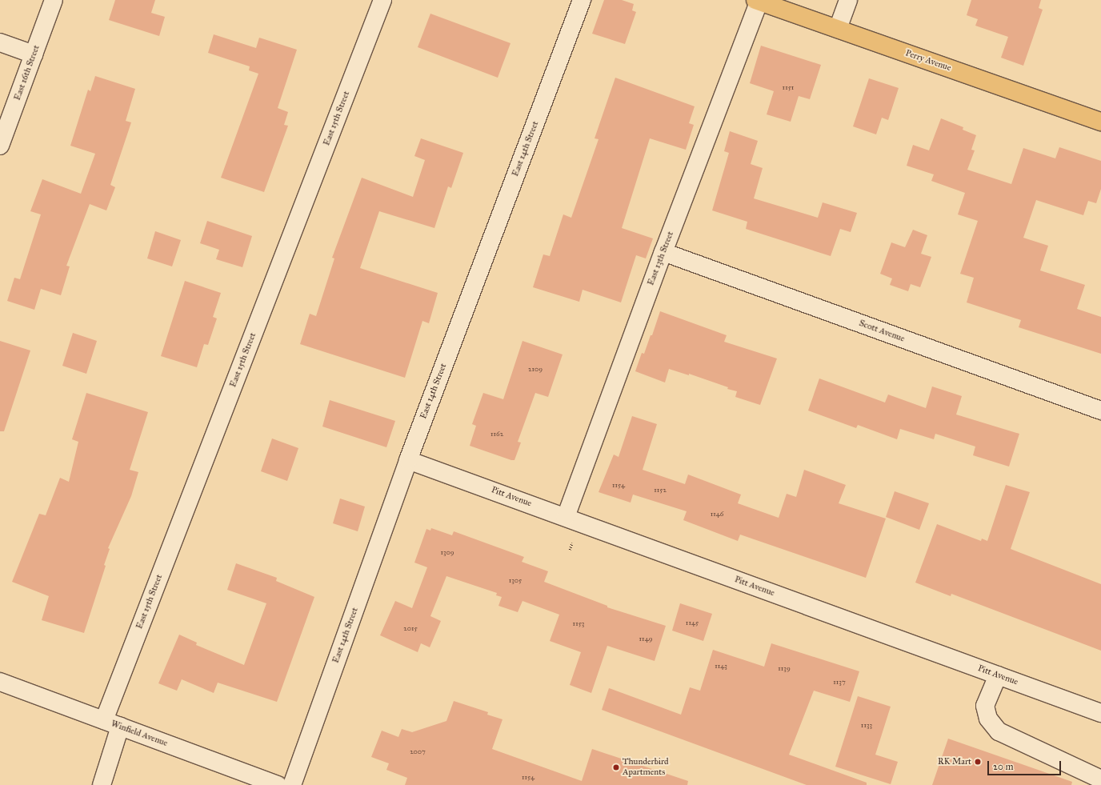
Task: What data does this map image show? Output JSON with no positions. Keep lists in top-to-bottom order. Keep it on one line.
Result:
{"streets":{"main road":["Perry Avenue"],"street":["East 16th Street","East 15th Street","East 14th Street","East 13th Street","Scott Avenue","Pitt Avenue","Winfield Avenue"]},"crossings":[["Perry Avenue","East 13th Street"],["East 15th Street","Winfield Avenue"],["East 14th Street","Pitt Avenue"],["East 13th Street","Scott Avenue"],["East 13th Street","Pitt Avenue"]],"places":["RK Mart","Thunderbird Apartments"],"house_numbers":["1151","2109","1162","1154","1152","1146","1309","1305","1145","1153","2015","1149","1143","1139","1137","1133","2007","1154"],"scale_bar":"20 m"}
